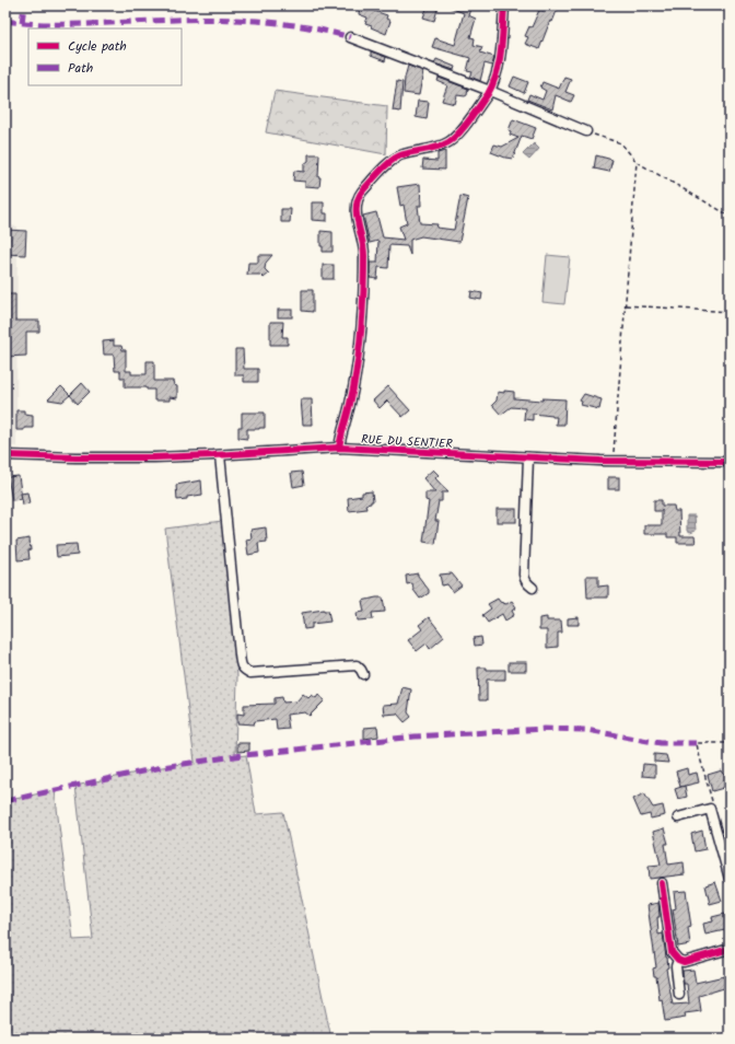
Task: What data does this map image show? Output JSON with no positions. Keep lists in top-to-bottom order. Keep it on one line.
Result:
{"streets":{"street":["RUE DU SENTIER"]},"legend":["Cycle path","Path"]}
